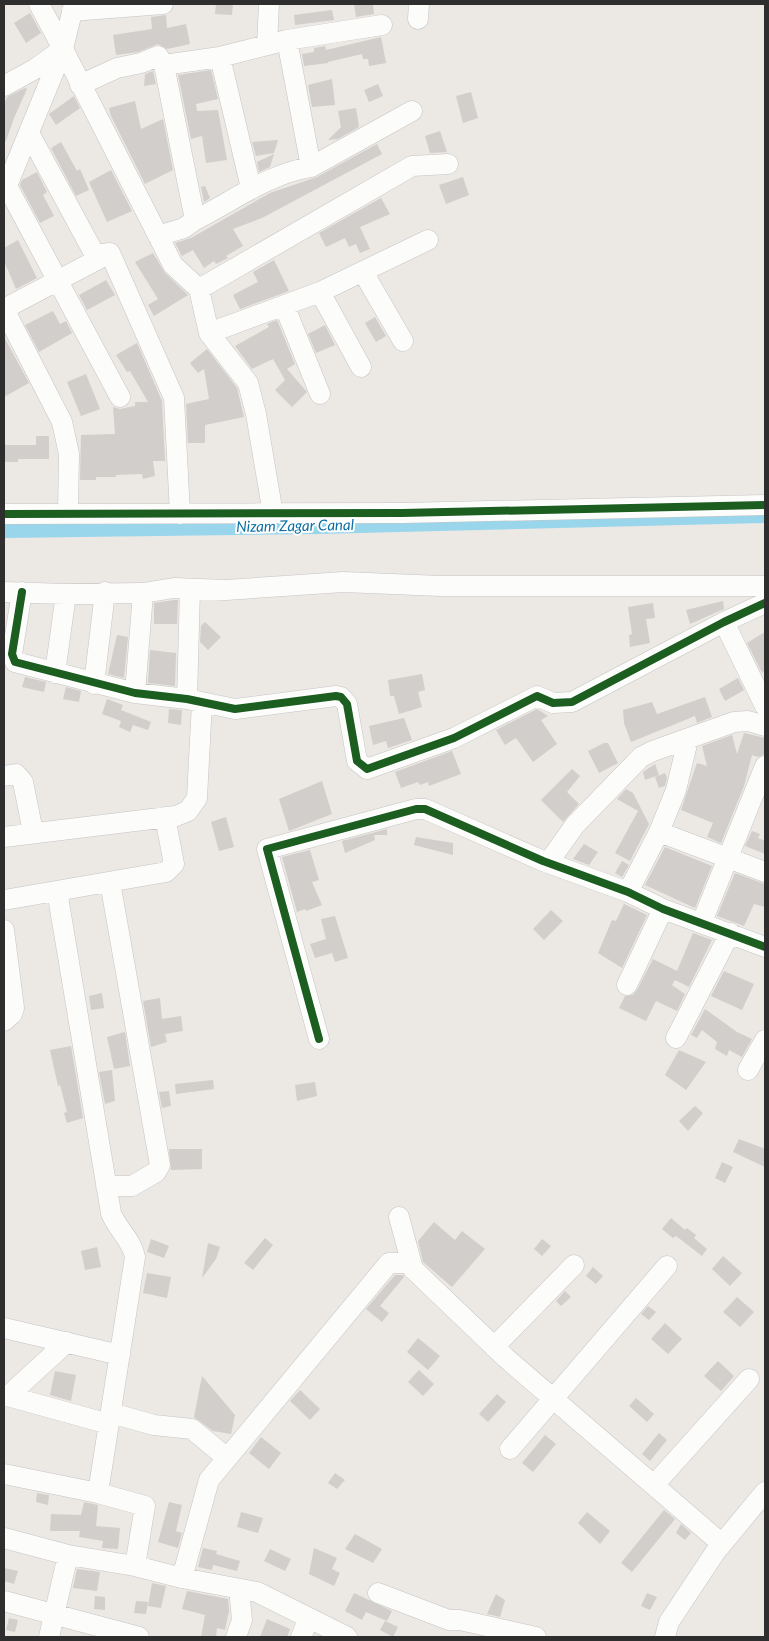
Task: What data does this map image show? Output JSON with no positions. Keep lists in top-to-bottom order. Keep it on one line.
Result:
{"water":["Nizam Zagar Canal"]}
